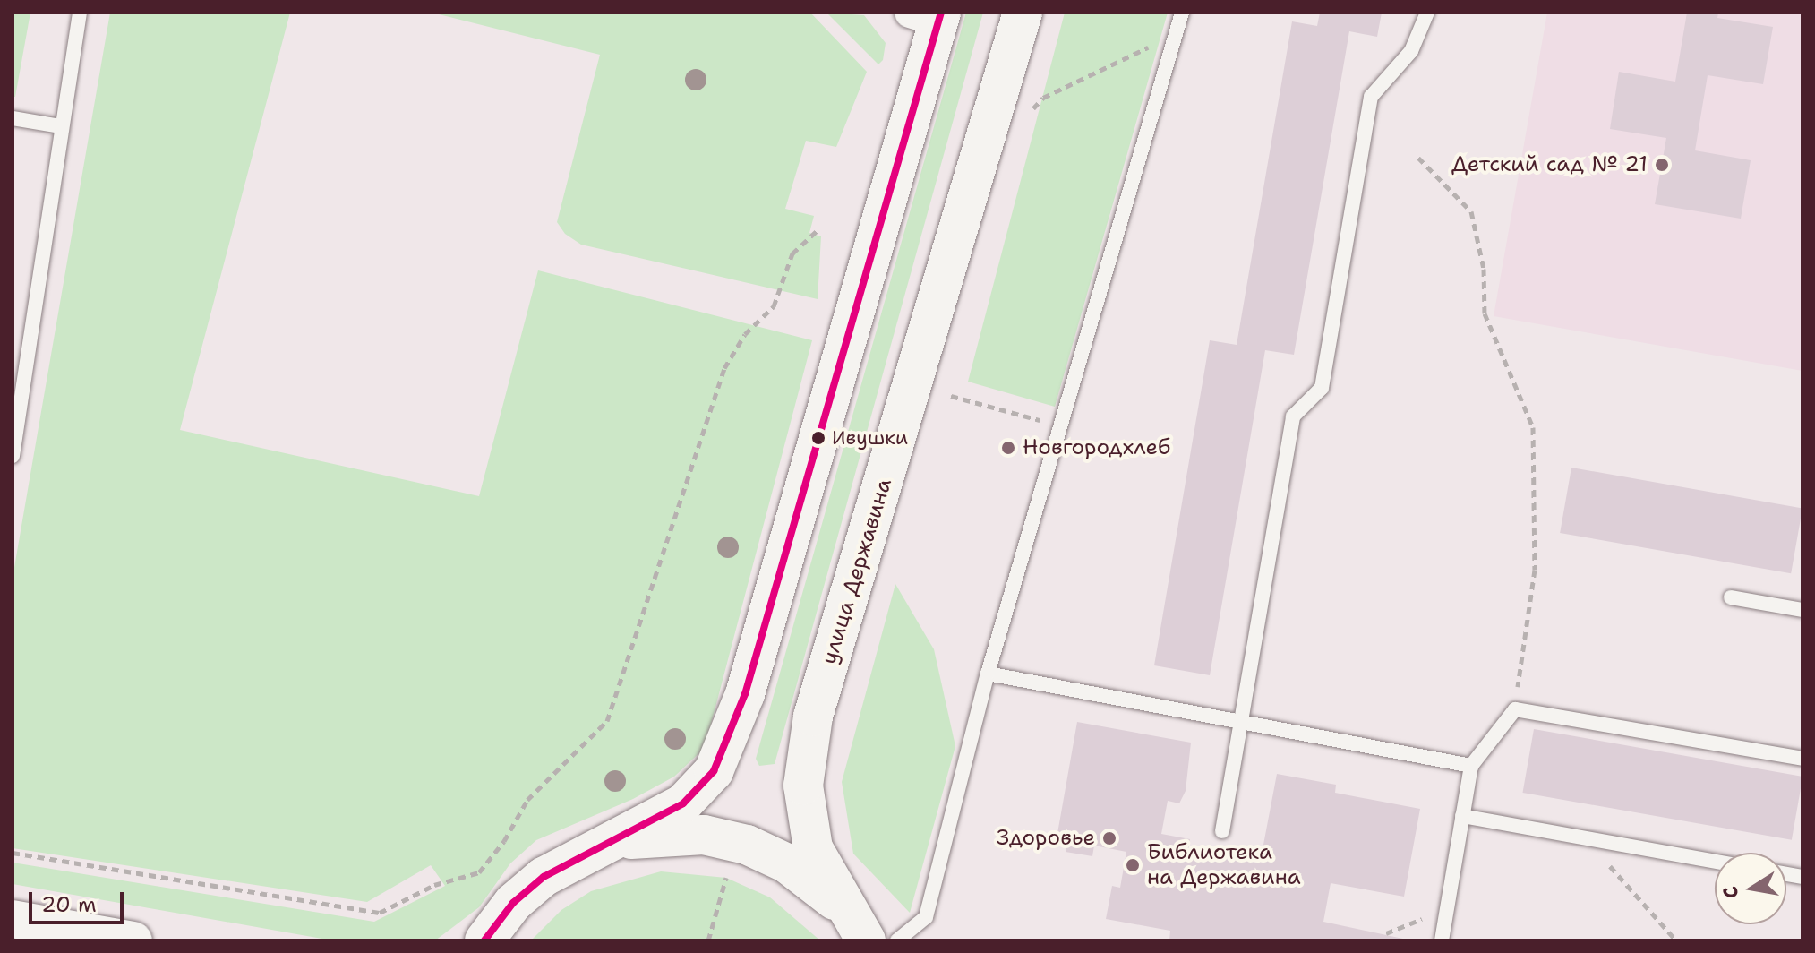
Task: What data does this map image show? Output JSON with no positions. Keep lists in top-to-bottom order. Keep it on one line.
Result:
{"streets":{"main road":["улица Державина"]},"places":["Детский сад № 21","Ивушки","Новгородхлеб","Здоровье","Библиотека на Державина"],"scale_bar":"20 m","north":"left"}
